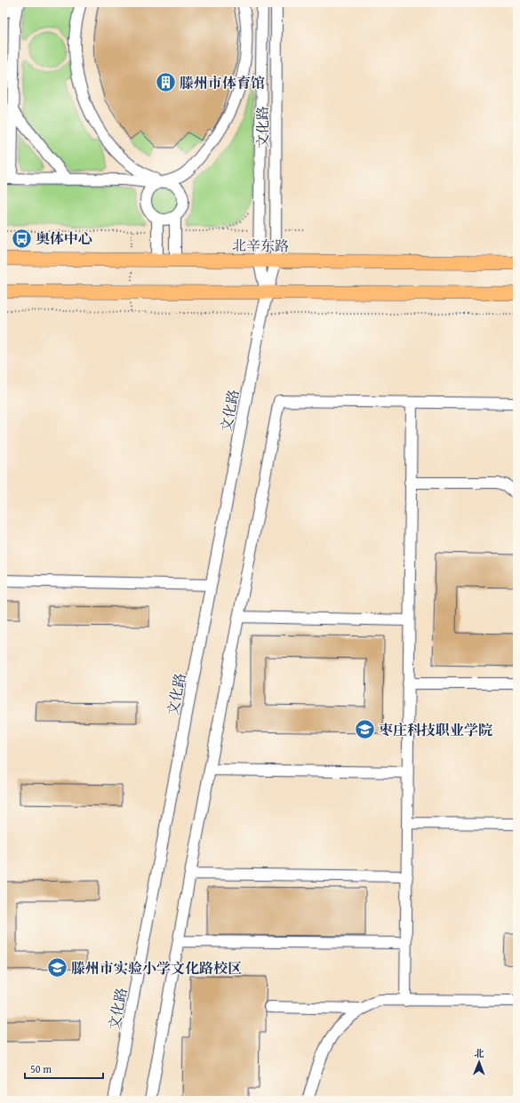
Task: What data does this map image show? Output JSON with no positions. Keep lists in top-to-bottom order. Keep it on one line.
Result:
{"streets":{"main road":["北辛东路"],"street":["文化路"]},"crossings":[["文化路","北辛东路"]],"places":{"building":["滕州市体育馆"],"bus stop":["奥体中心"],"school or university":["枣庄科技职业学院","滕州市实验小学文化路校区"]},"scale_bar":"50 m","north":"top"}
